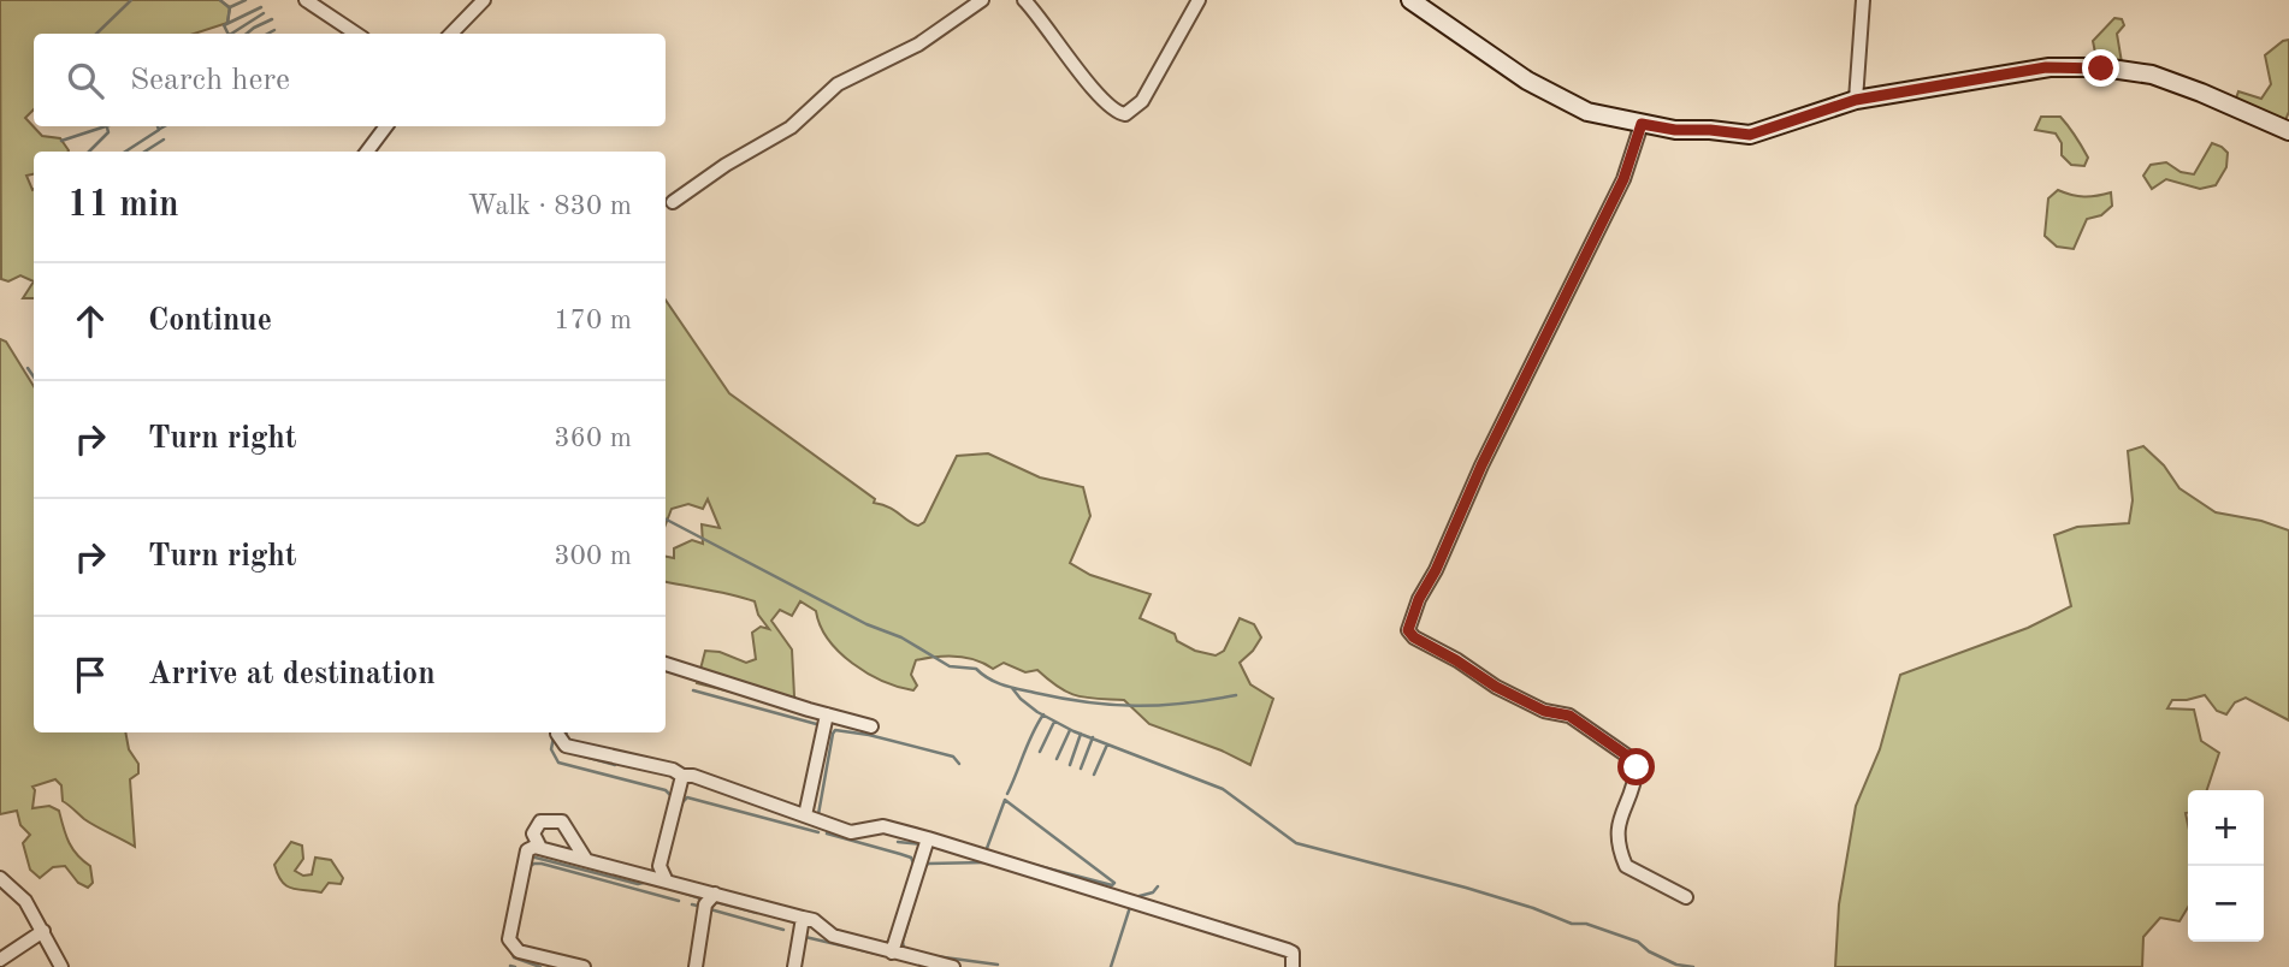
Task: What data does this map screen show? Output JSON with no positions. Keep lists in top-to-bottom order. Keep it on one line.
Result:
{"page":{"search":"Search here","heading":["11 min","Walk · 830 m"],"list":[["Continue","170 m"],["Turn right","360 m"],["Turn right","300 m"],"Arrive at destination"],"map_buttons":["+","−"]}}
